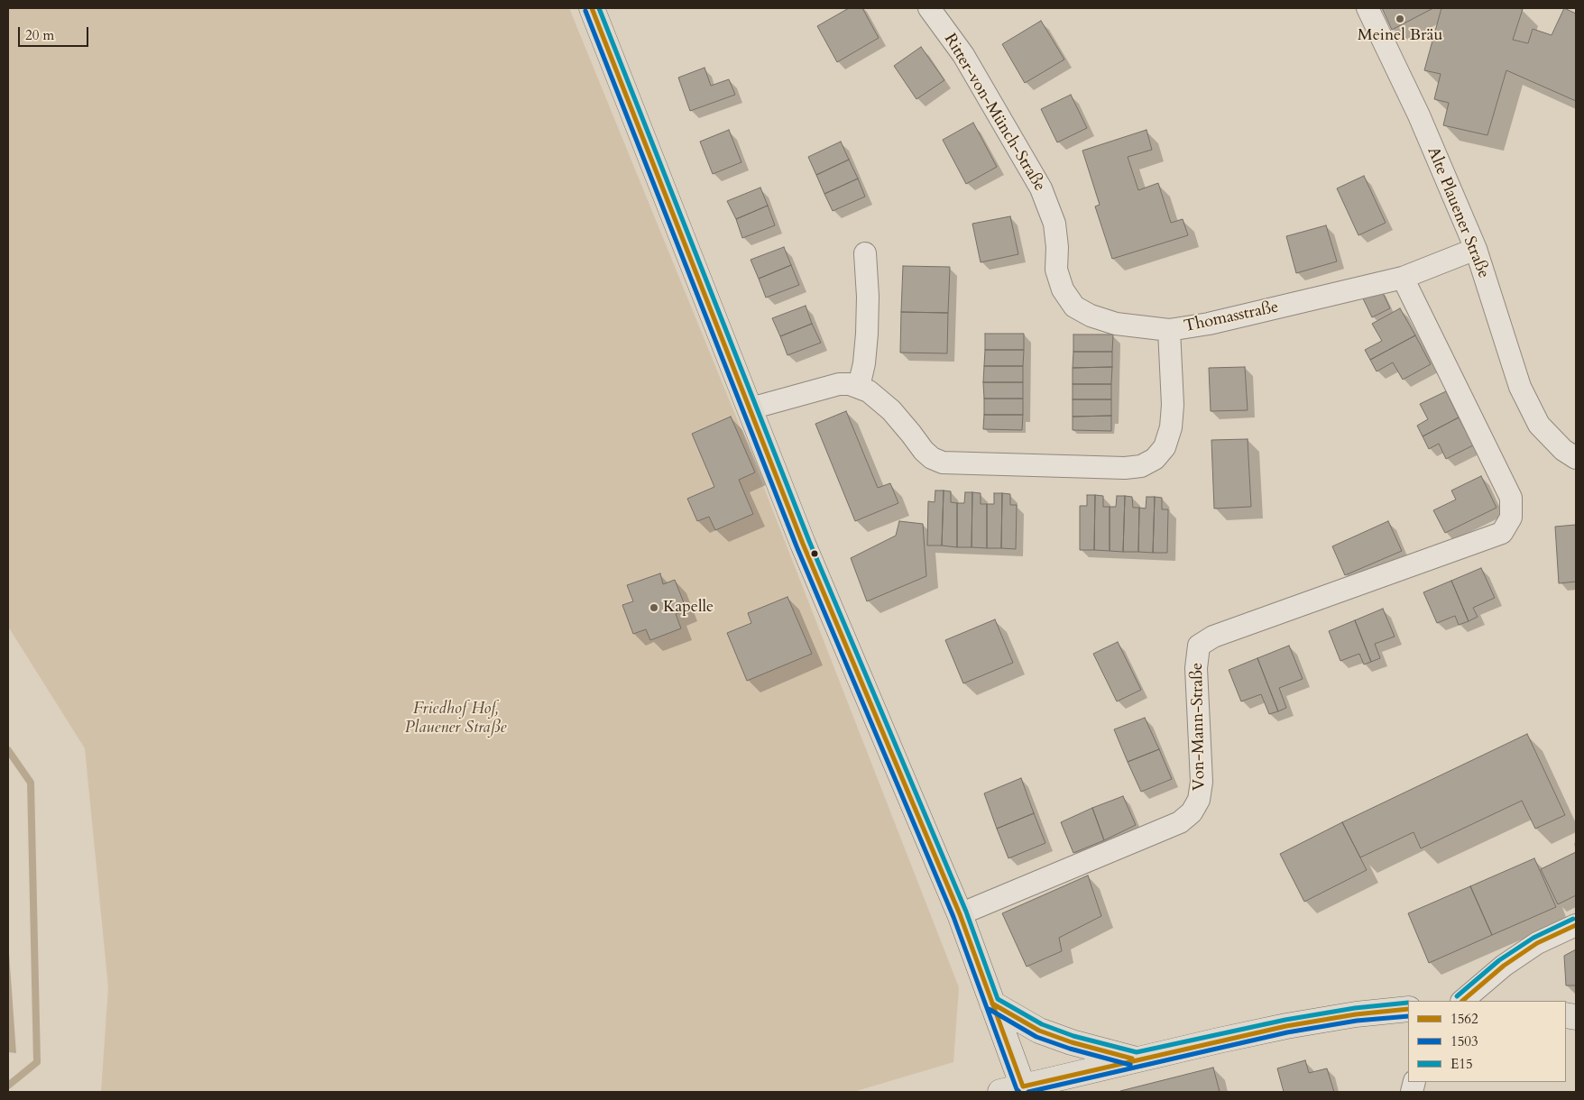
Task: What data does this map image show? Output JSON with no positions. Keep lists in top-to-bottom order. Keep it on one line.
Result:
{"streets":{"street":["Ritter-von-Münch-Straße","Alte Plauener Straße","Thomasstraße","Von-Mann-Straße"]},"crossings":[["Ritter-von-Münch-Straße","Thomasstraße"],["Alte Plauener Straße","Thomasstraße"],["Thomasstraße","Von-Mann-Straße"]],"parks":["Friedhof Hof, Plauener Straße"],"places":["Meinel Bräu","Kapelle"],"lines":["transit line 1562","transit line E15","transit line 1503"],"legend":["1562","1503","E15"],"scale_bar":"20 m"}
